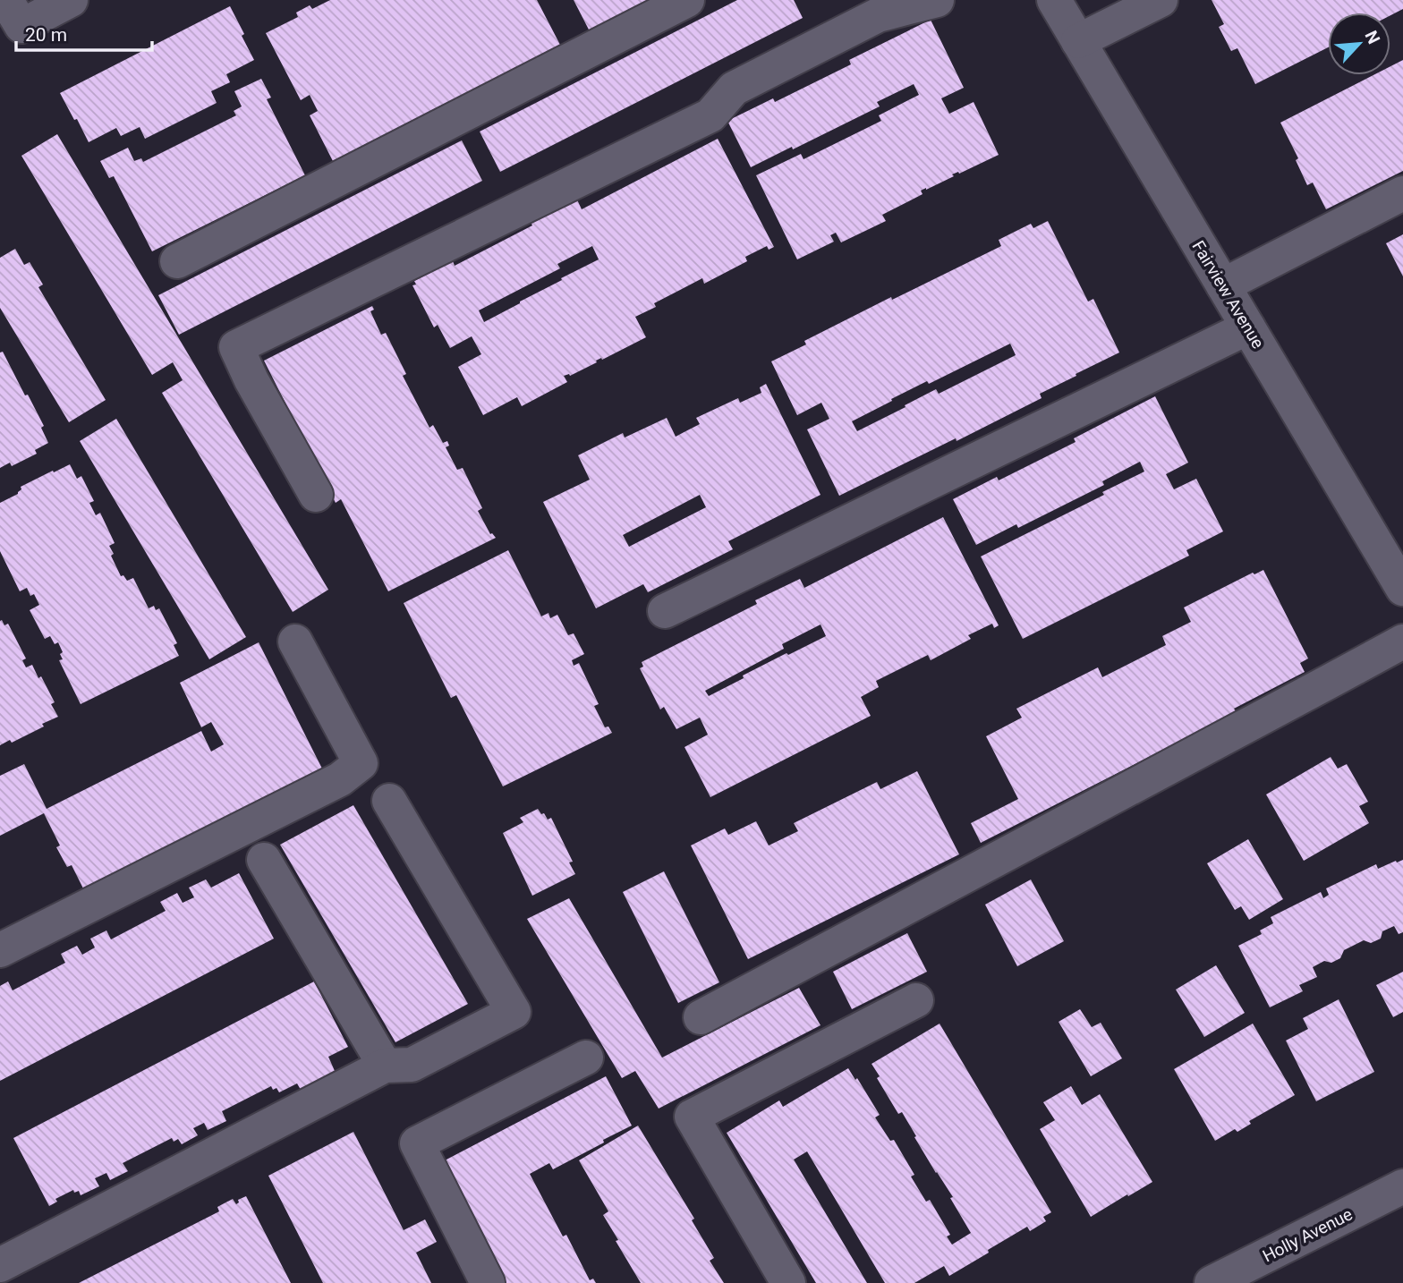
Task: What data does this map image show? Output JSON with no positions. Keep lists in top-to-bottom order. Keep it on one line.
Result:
{"streets":{"street":["Fairview Avenue","Holly Avenue"]},"scale_bar":"20 m","north":"top right"}
